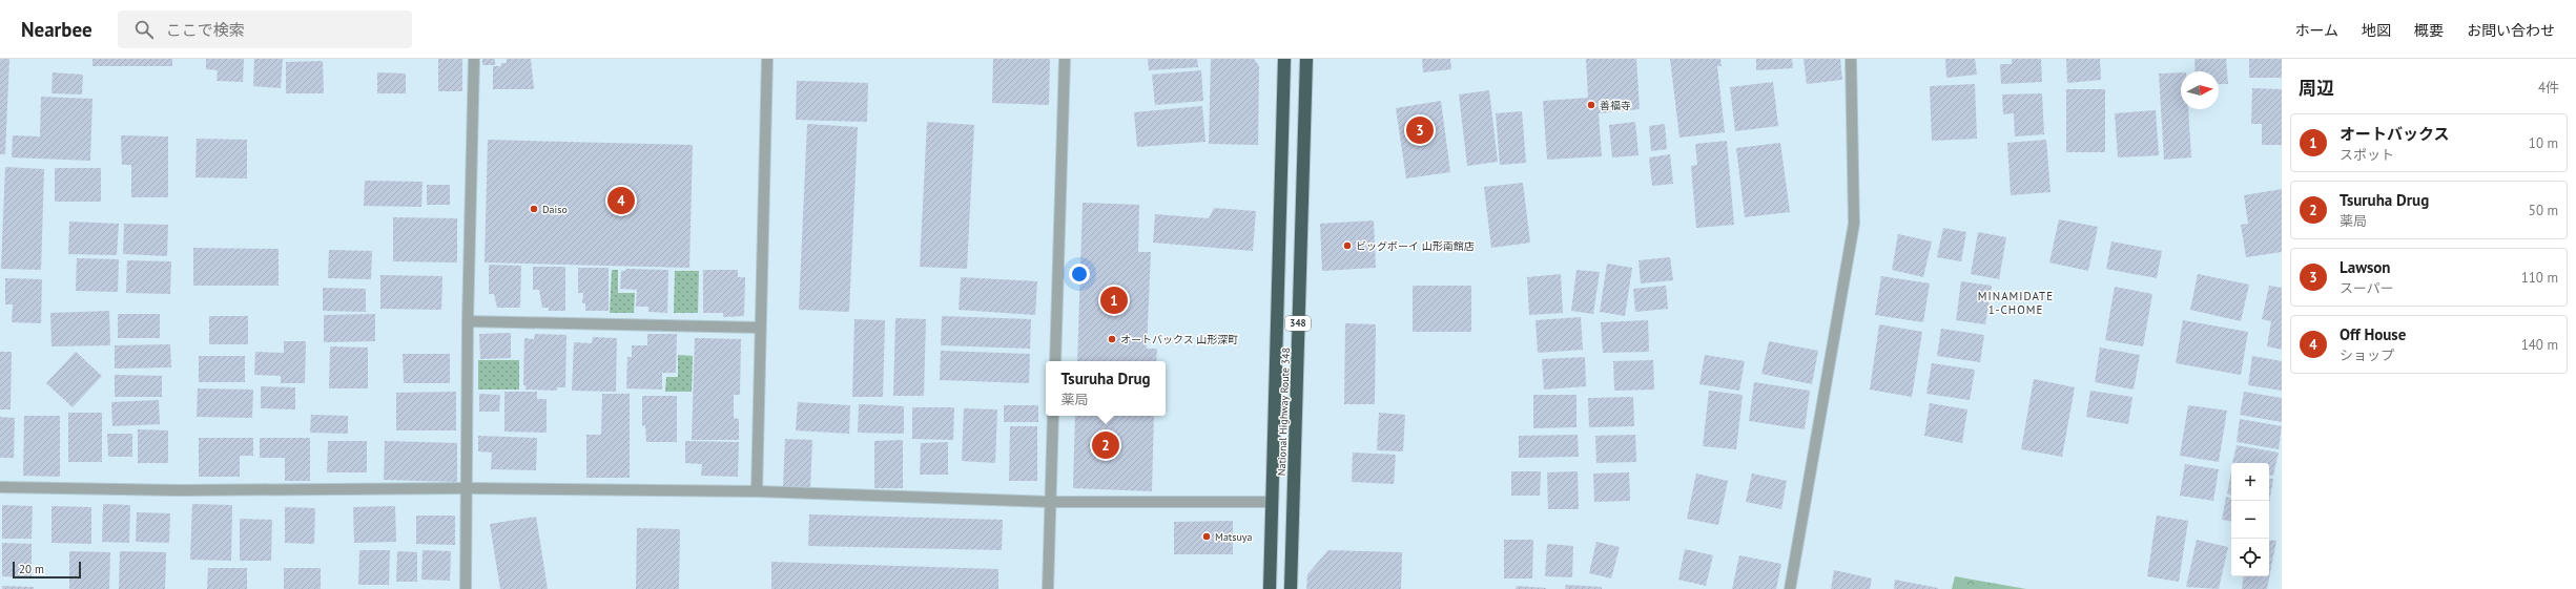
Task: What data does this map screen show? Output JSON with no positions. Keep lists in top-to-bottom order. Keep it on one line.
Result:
{"streets":{"highway":["348","National Highway Route 348"]},"districts":["MINAMIDATE 1-CHOME"],"places":["善福寺","Daiso","ビッグボーイ 山形南館店","オートバックス 山形深町","Matsuya"],"scale_bar":"20 m","north":"right","page":{"header":"Nearbee","search":"ここで検索","nav":["ホーム","地図","概要","お問い合わせ"],"heading":["周辺","4件"],"list":[{"mark":"1","name":"オートバックス","note":"スポット","value":"10 m"},{"mark":"2","name":"Tsuruha Drug","note":"薬局","value":"50 m"},{"mark":"3","name":"Lawson","note":"スーパー","value":"110 m"},{"mark":"4","name":"Off House","note":"ショップ","value":"140 m"}],"pins":["3","4","1","2"],"popup":["Tsuruha Drug","薬局"],"map_buttons":["+","−"],"scale":"20 m"}}
